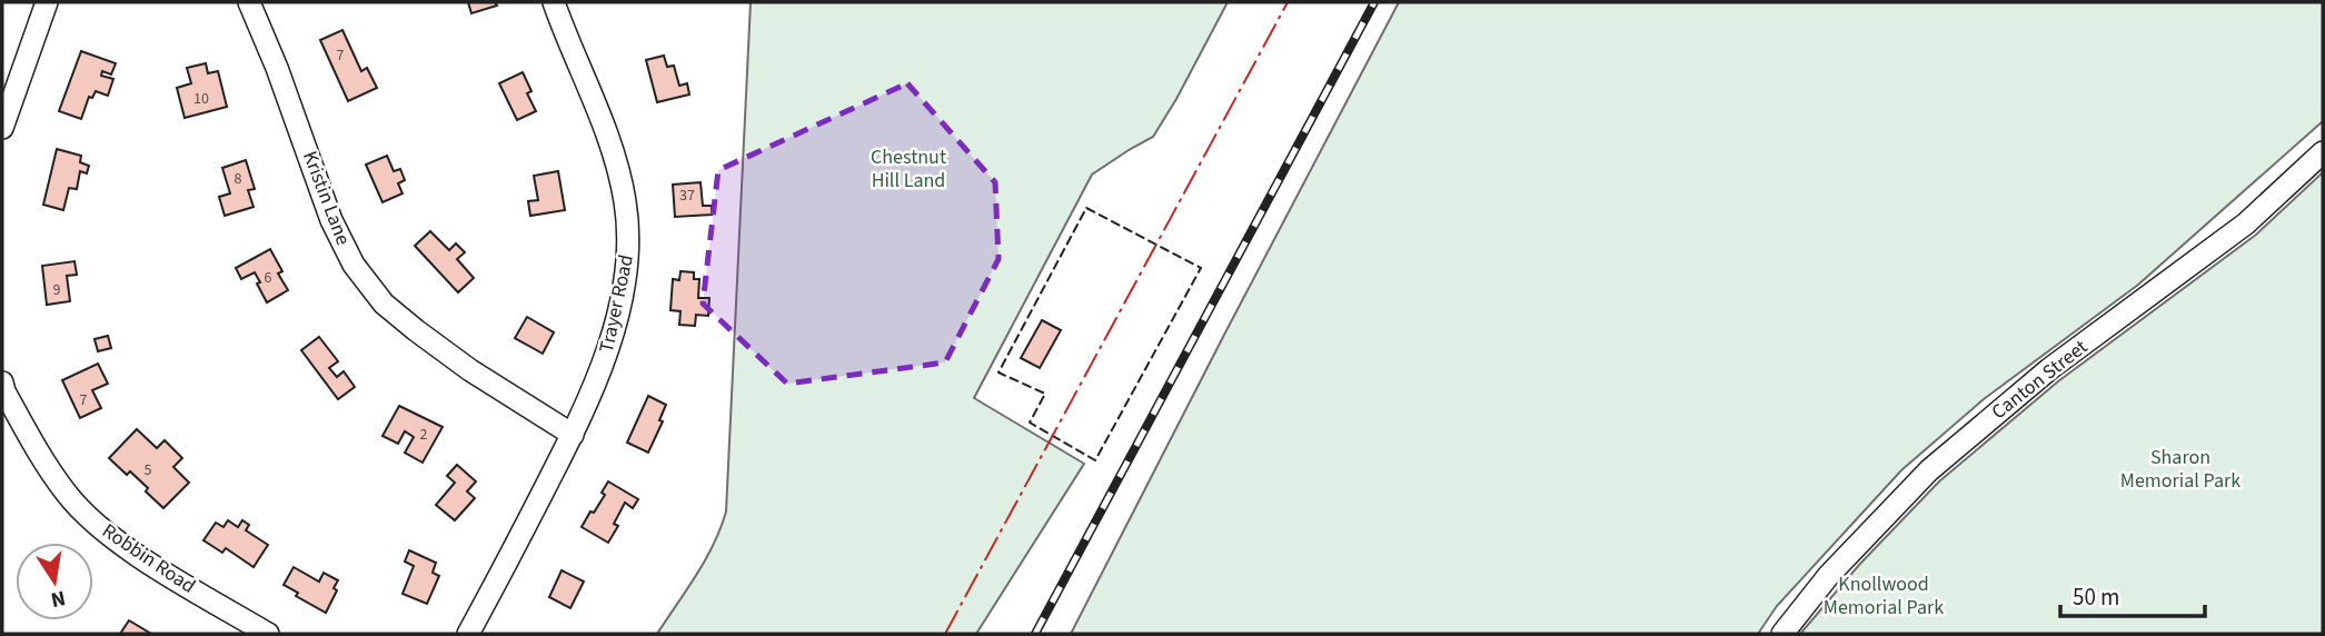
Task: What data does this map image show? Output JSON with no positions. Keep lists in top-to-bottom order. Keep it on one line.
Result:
{"streets":{"street":["Kristin Lane","Trayer Road","Canton Street","Robbin Road"]},"crossings":[["Kristin Lane","Trayer Road"]],"parks":["Chestnut Hill Land","Sharon Memorial Park","Knollwood Memorial Park"],"house_numbers":["7","10","8","37","6","9","7","2","5"],"scale_bar":"50 m","north":"bottom"}
